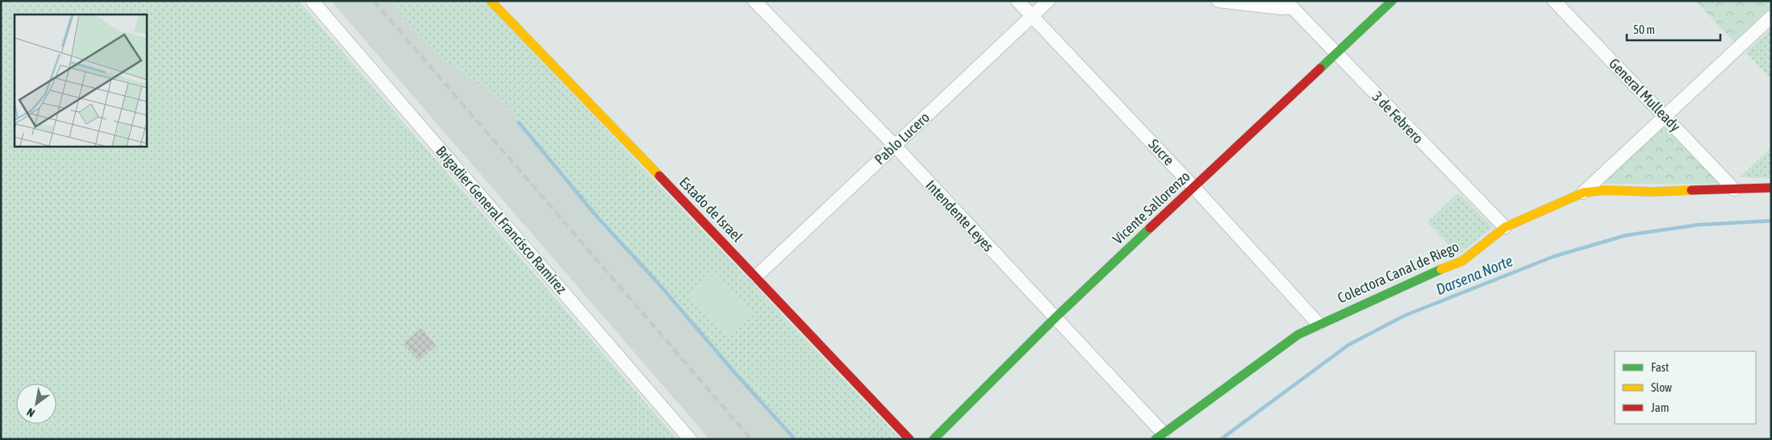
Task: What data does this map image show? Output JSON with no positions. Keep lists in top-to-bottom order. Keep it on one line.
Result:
{"streets":{"street":["General Mulleady","3 de Febrero","Pablo Lucero","Sucre","Vicente Sallorenzo","Estado de Israel","Intendente Leyes","Brigadier General Francisco Ramírez","Colectora Canal de Riego"]},"crossings":[["General Mulleady","Colectora Canal de Riego"],["3 de Febrero","Vicente Sallorenzo"],["3 de Febrero","Colectora Canal de Riego"],["Pablo Lucero","Sucre"],["Pablo Lucero","Estado de Israel"],["Pablo Lucero","Intendente Leyes"],["Sucre","Vicente Sallorenzo"],["Sucre","Colectora Canal de Riego"],["Vicente Sallorenzo","Intendente Leyes"],["Intendente Leyes","Colectora Canal de Riego"]],"water":["Darsena Norte"],"legend":["Fast","Slow","Jam"],"scale_bar":"50 m","north":"bottom left"}
